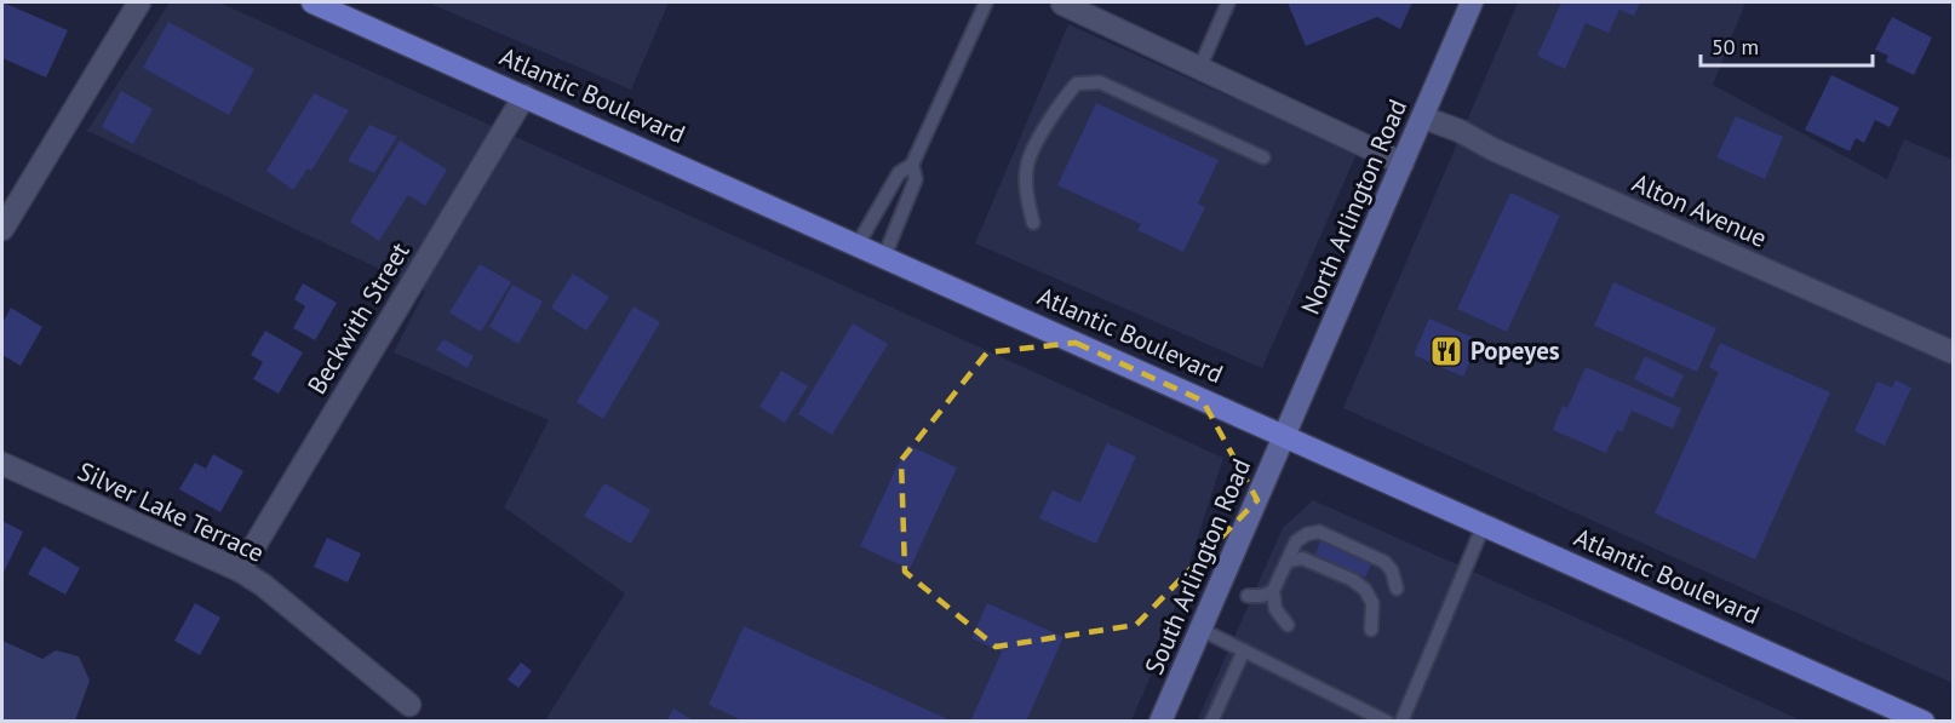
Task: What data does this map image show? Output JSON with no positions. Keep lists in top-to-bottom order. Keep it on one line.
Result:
{"streets":{"main road":["Atlantic Boulevard","North Arlington Road","South Arlington Road"],"street":["Alton Avenue","Beckwith Street","Silver Lake Terrace"]},"crossings":[["Atlantic Boulevard","North Arlington Road"],["Atlantic Boulevard","Beckwith Street"],["Atlantic Boulevard","South Arlington Road"],["North Arlington Road","Alton Avenue"],["North Arlington Road","South Arlington Road"],["Beckwith Street","Silver Lake Terrace"]],"places":{"restaurant":["Popeyes"]},"scale_bar":"50 m"}
